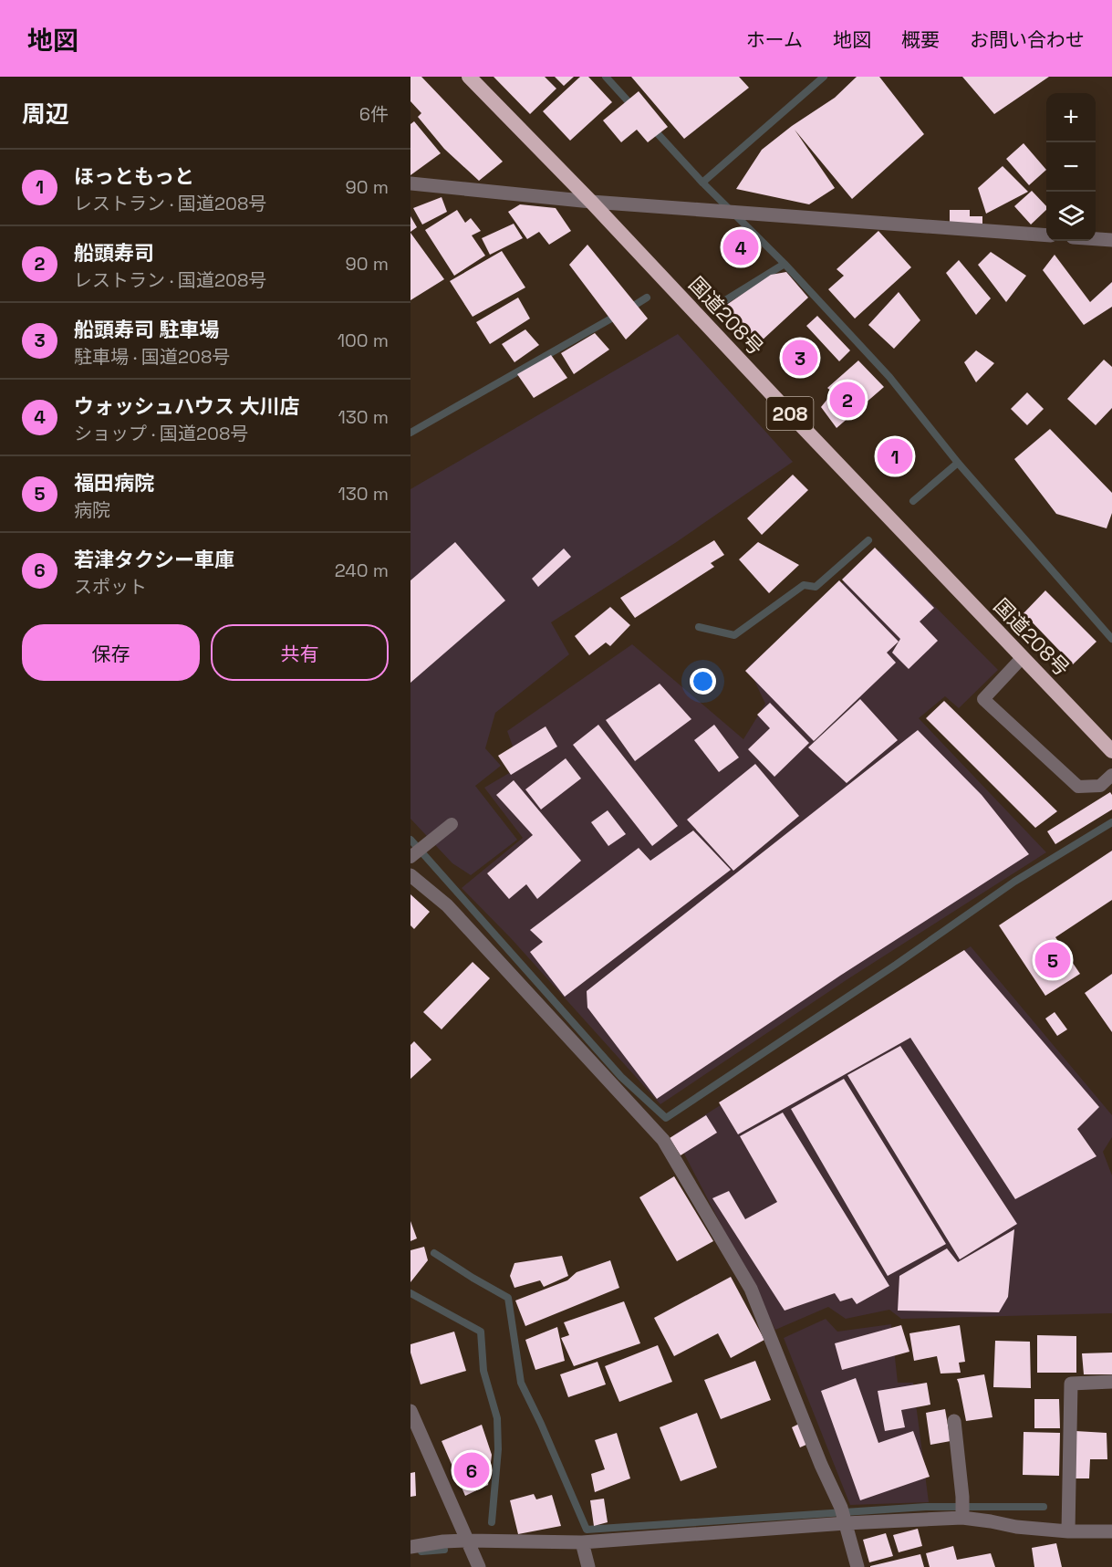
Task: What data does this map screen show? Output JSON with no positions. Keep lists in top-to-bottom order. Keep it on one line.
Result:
{"streets":{"highway":["国道208号","208"]},"page":{"header":"地図","nav":["ホーム","地図","概要","お問い合わせ"],"heading":["周辺","6件"],"map_buttons":["+","−"],"list":[{"mark":"1","name":"ほっともっと","note":"レストラン · 国道208号","value":"90 m"},{"mark":"2","name":"船頭寿司","note":"レストラン · 国道208号","value":"90 m"},{"mark":"3","name":"船頭寿司 駐車場","note":"駐車場 · 国道208号","value":"100 m"},{"mark":"4","name":"ウォッシュハウス 大川店","note":"ショップ · 国道208号","value":"130 m"},{"mark":"5","name":"福田病院","note":"病院","value":"130 m"},{"mark":"6","name":"若津タクシー車庫","note":"スポット","value":"240 m"}],"pins":["4","3","2","1","5","6"],"buttons":["保存","共有"]}}
